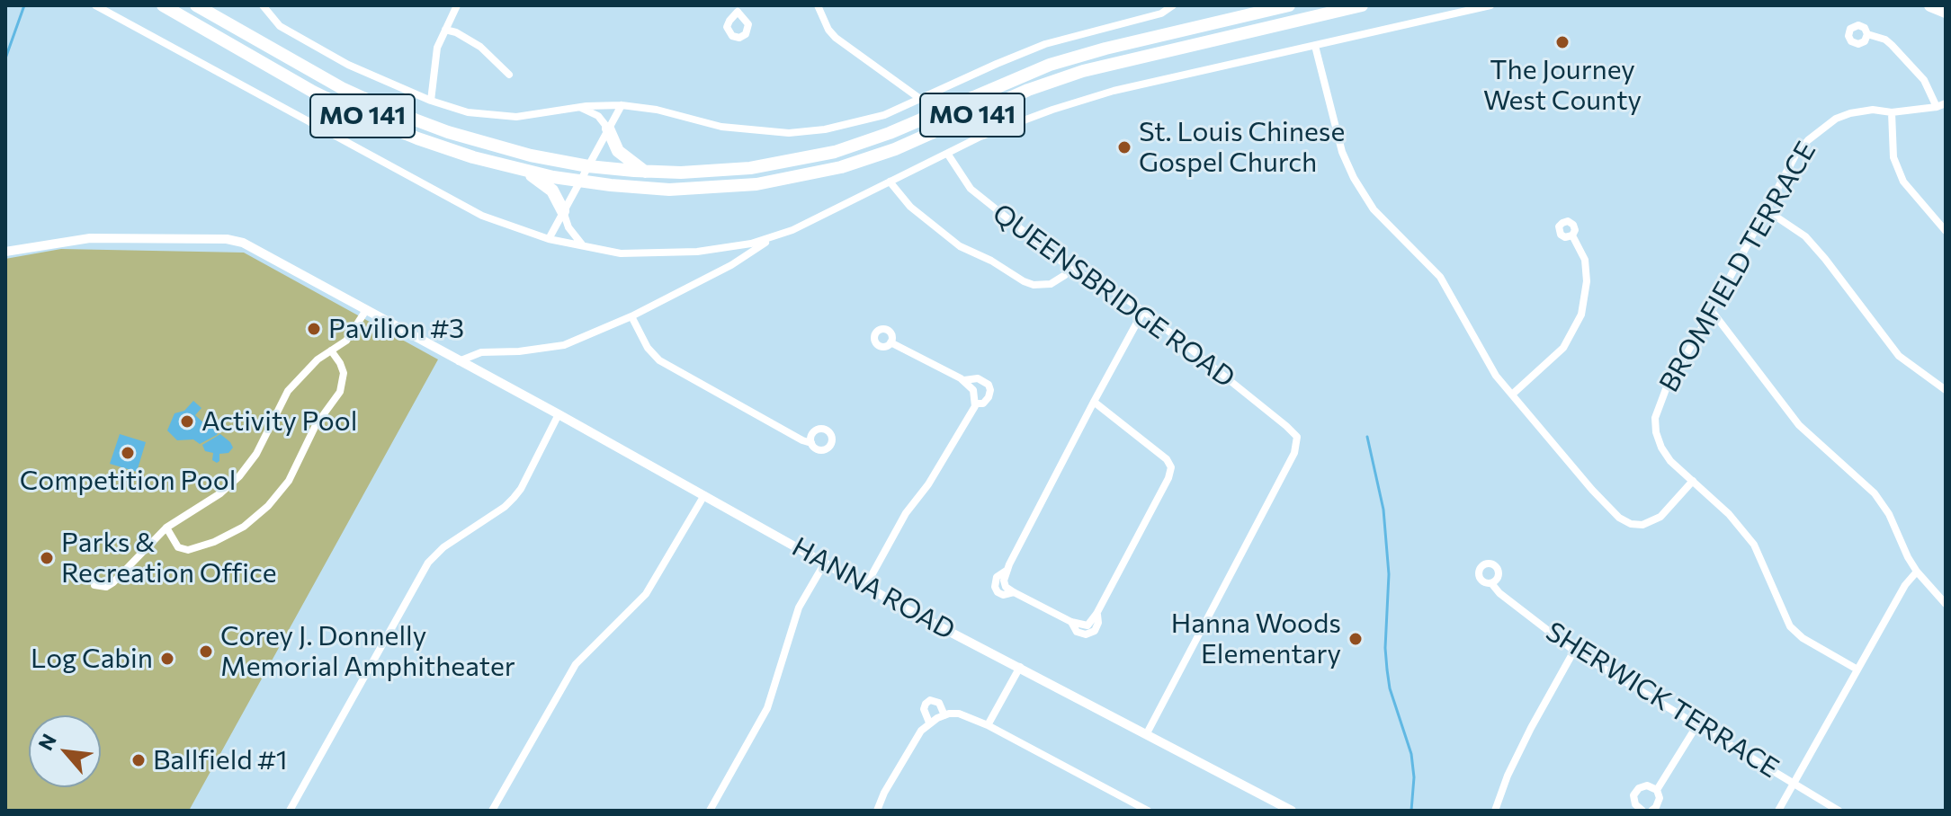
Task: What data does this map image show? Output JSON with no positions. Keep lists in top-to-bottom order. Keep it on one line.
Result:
{"streets":{"highway":["MO 141"],"street":["BROMFIELD TERRACE","QUEENSBRIDGE ROAD","HANNA ROAD","SHERWICK TERRACE"]},"crossings":[["QUEENSBRIDGE ROAD","HANNA ROAD"]],"places":["The Journey West County","St. Louis Chinese Gospel Church","Pavilion #3","Activity Pool","Competition Pool","Parks & Recreation Office","Hanna Woods Elementary","Corey J. Donnelly Memorial Amphitheater","Log Cabin","Ballfield #1"],"north":"top left"}
